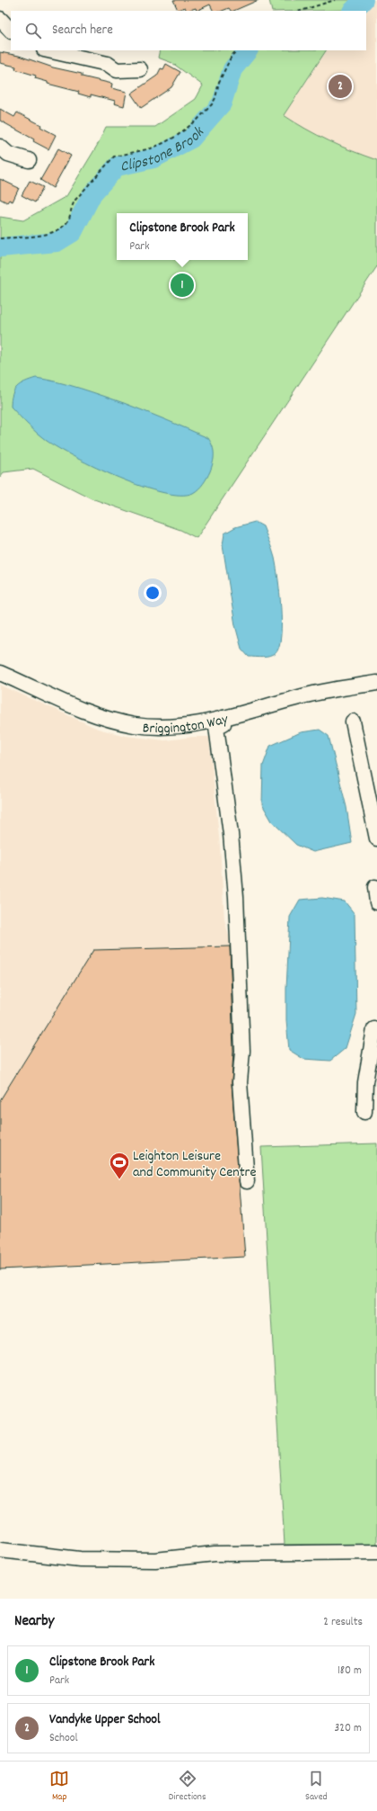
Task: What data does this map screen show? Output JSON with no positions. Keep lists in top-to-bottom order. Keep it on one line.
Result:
{"streets":{"street":["Briggington Way"]},"water":["Clipstone Brook"],"places":{"sports":["Leighton Leisure and Community Centre"]},"page":{"search":"Search here","pins":["2","1"],"popup":["Clipstone Brook Park","Park"],"heading":["Nearby","2 results"],"list":[{"mark":"1","name":"Clipstone Brook Park","note":"Park","value":"180 m"},{"mark":"2","name":"Vandyke Upper School","note":"School","value":"320 m"}],"nav":["Map","Directions","Saved"]}}
